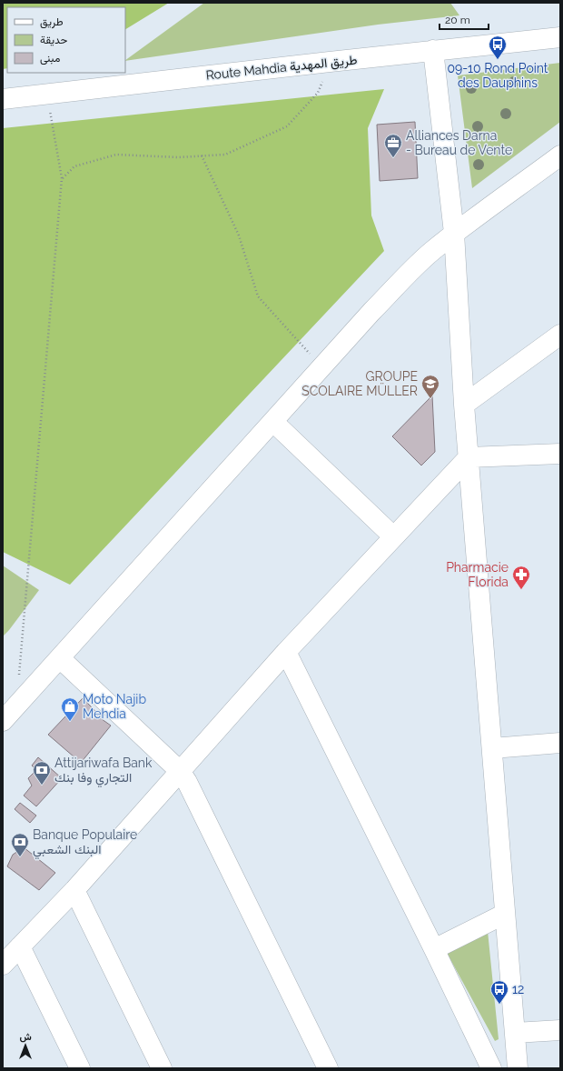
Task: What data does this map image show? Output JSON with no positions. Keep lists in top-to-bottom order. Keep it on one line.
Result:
{"streets":{"street":["Route Mahdia طريق المهدية"]},"places":{"bus stop":["09-10 Rond Point des Dauphins","12"],"office":["Alliances Darna - Bureau de Vente"],"school or university":["GROUPE SCOLAIRE MÜLLER"],"pharmacy":["Pharmacie Florida"],"shop":["Moto Najib Mehdia"],"bank":["Attijariwafa Bank التجاري وفا بنك","Banque Populaire البنك الشعبي"]},"legend":["طريق","حديقة","مبنى"],"scale_bar":"20 m","north":"top"}
